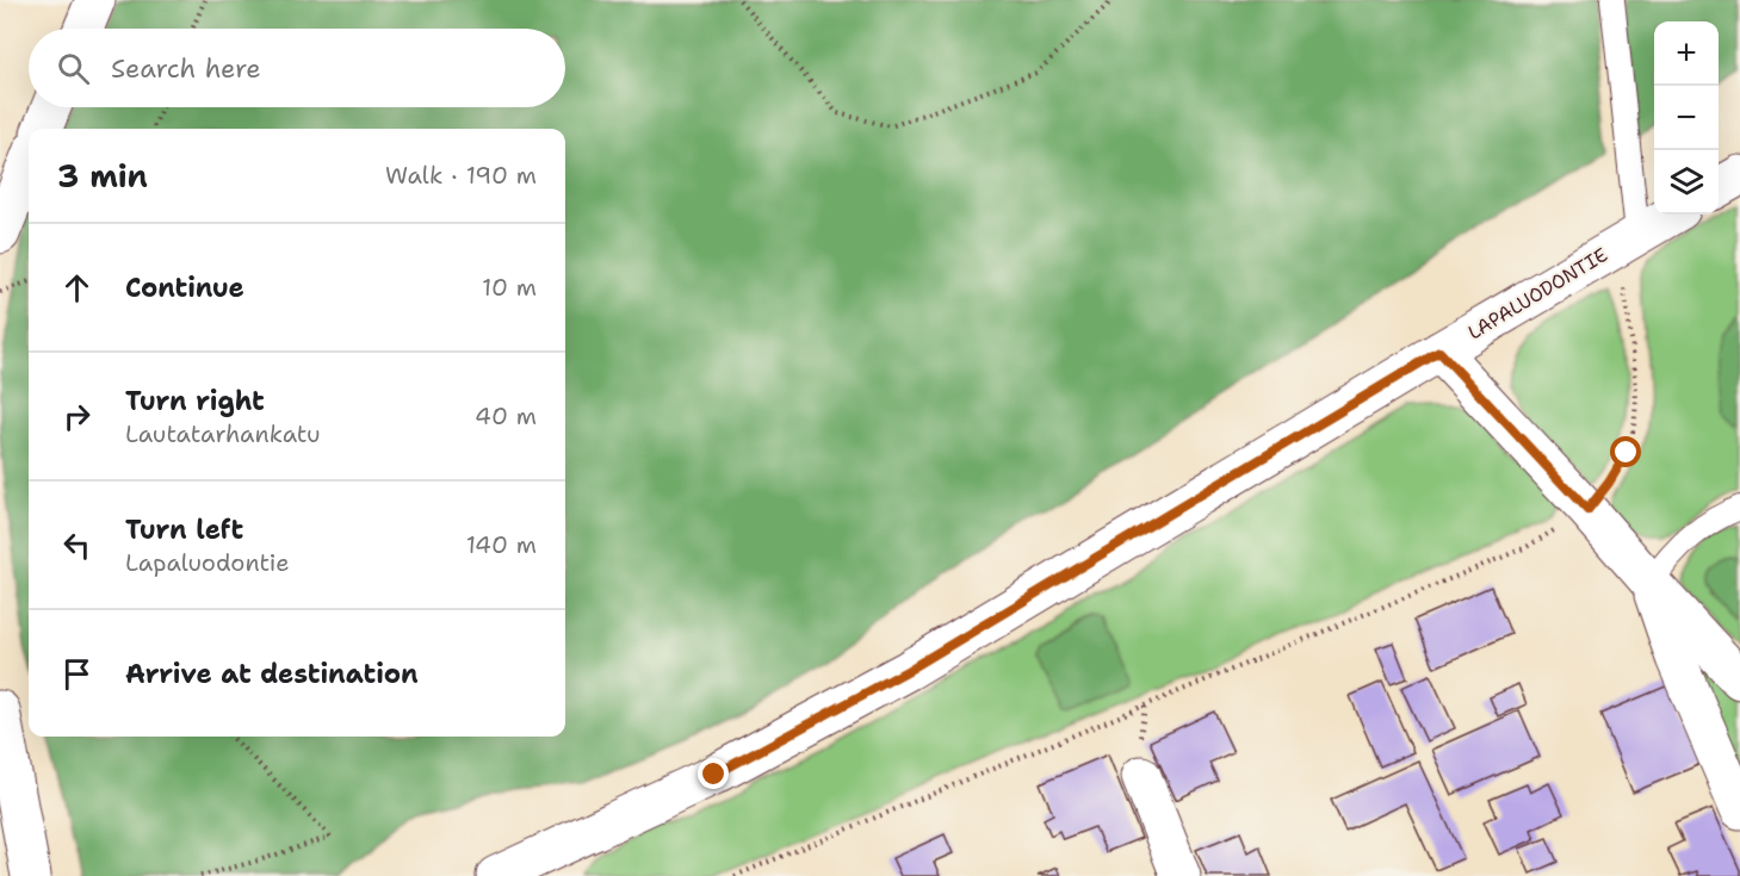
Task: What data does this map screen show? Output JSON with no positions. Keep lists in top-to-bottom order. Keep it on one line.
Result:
{"streets":{"street":["LAPALUODONTIE"]},"page":{"map_buttons":["+","−"],"search":"Search here","heading":["3 min","Walk · 190 m"],"list":[["Continue","10 m"],["Turn right","Lautatarhankatu","40 m"],["Turn left","Lapaluodontie","140 m"],"Arrive at destination"]}}
